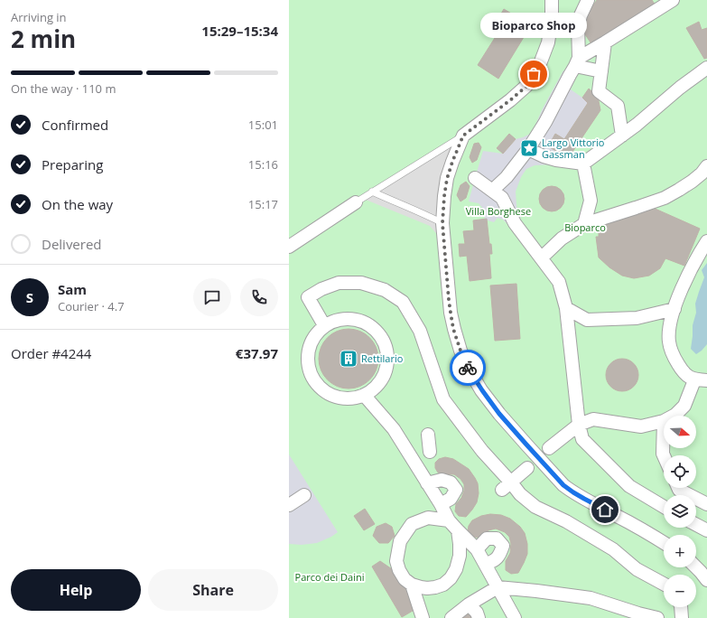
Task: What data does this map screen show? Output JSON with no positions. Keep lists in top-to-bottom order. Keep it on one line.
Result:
{"parks":["Villa Borghese","Bioparco","Parco dei Daini"],"places":{"other":["Bioparco Shop"],"place":["Largo Vittorio Gassman"],"building":["Rettilario"]},"north":"right","page":{"heading":["2 min","Arriving in","15:29–15:34"],"panel":["Sam","Courier · 4.7","Order #4244","€37.97"],"bubble":"Bioparco Shop","bar":"On the way · 110 m","list":[["Confirmed","15:01"],["Preparing","15:16"],["On the way","15:17"],"Delivered"],"round":"S","map_buttons":["+","−"],"buttons":["Help","Share"]}}
